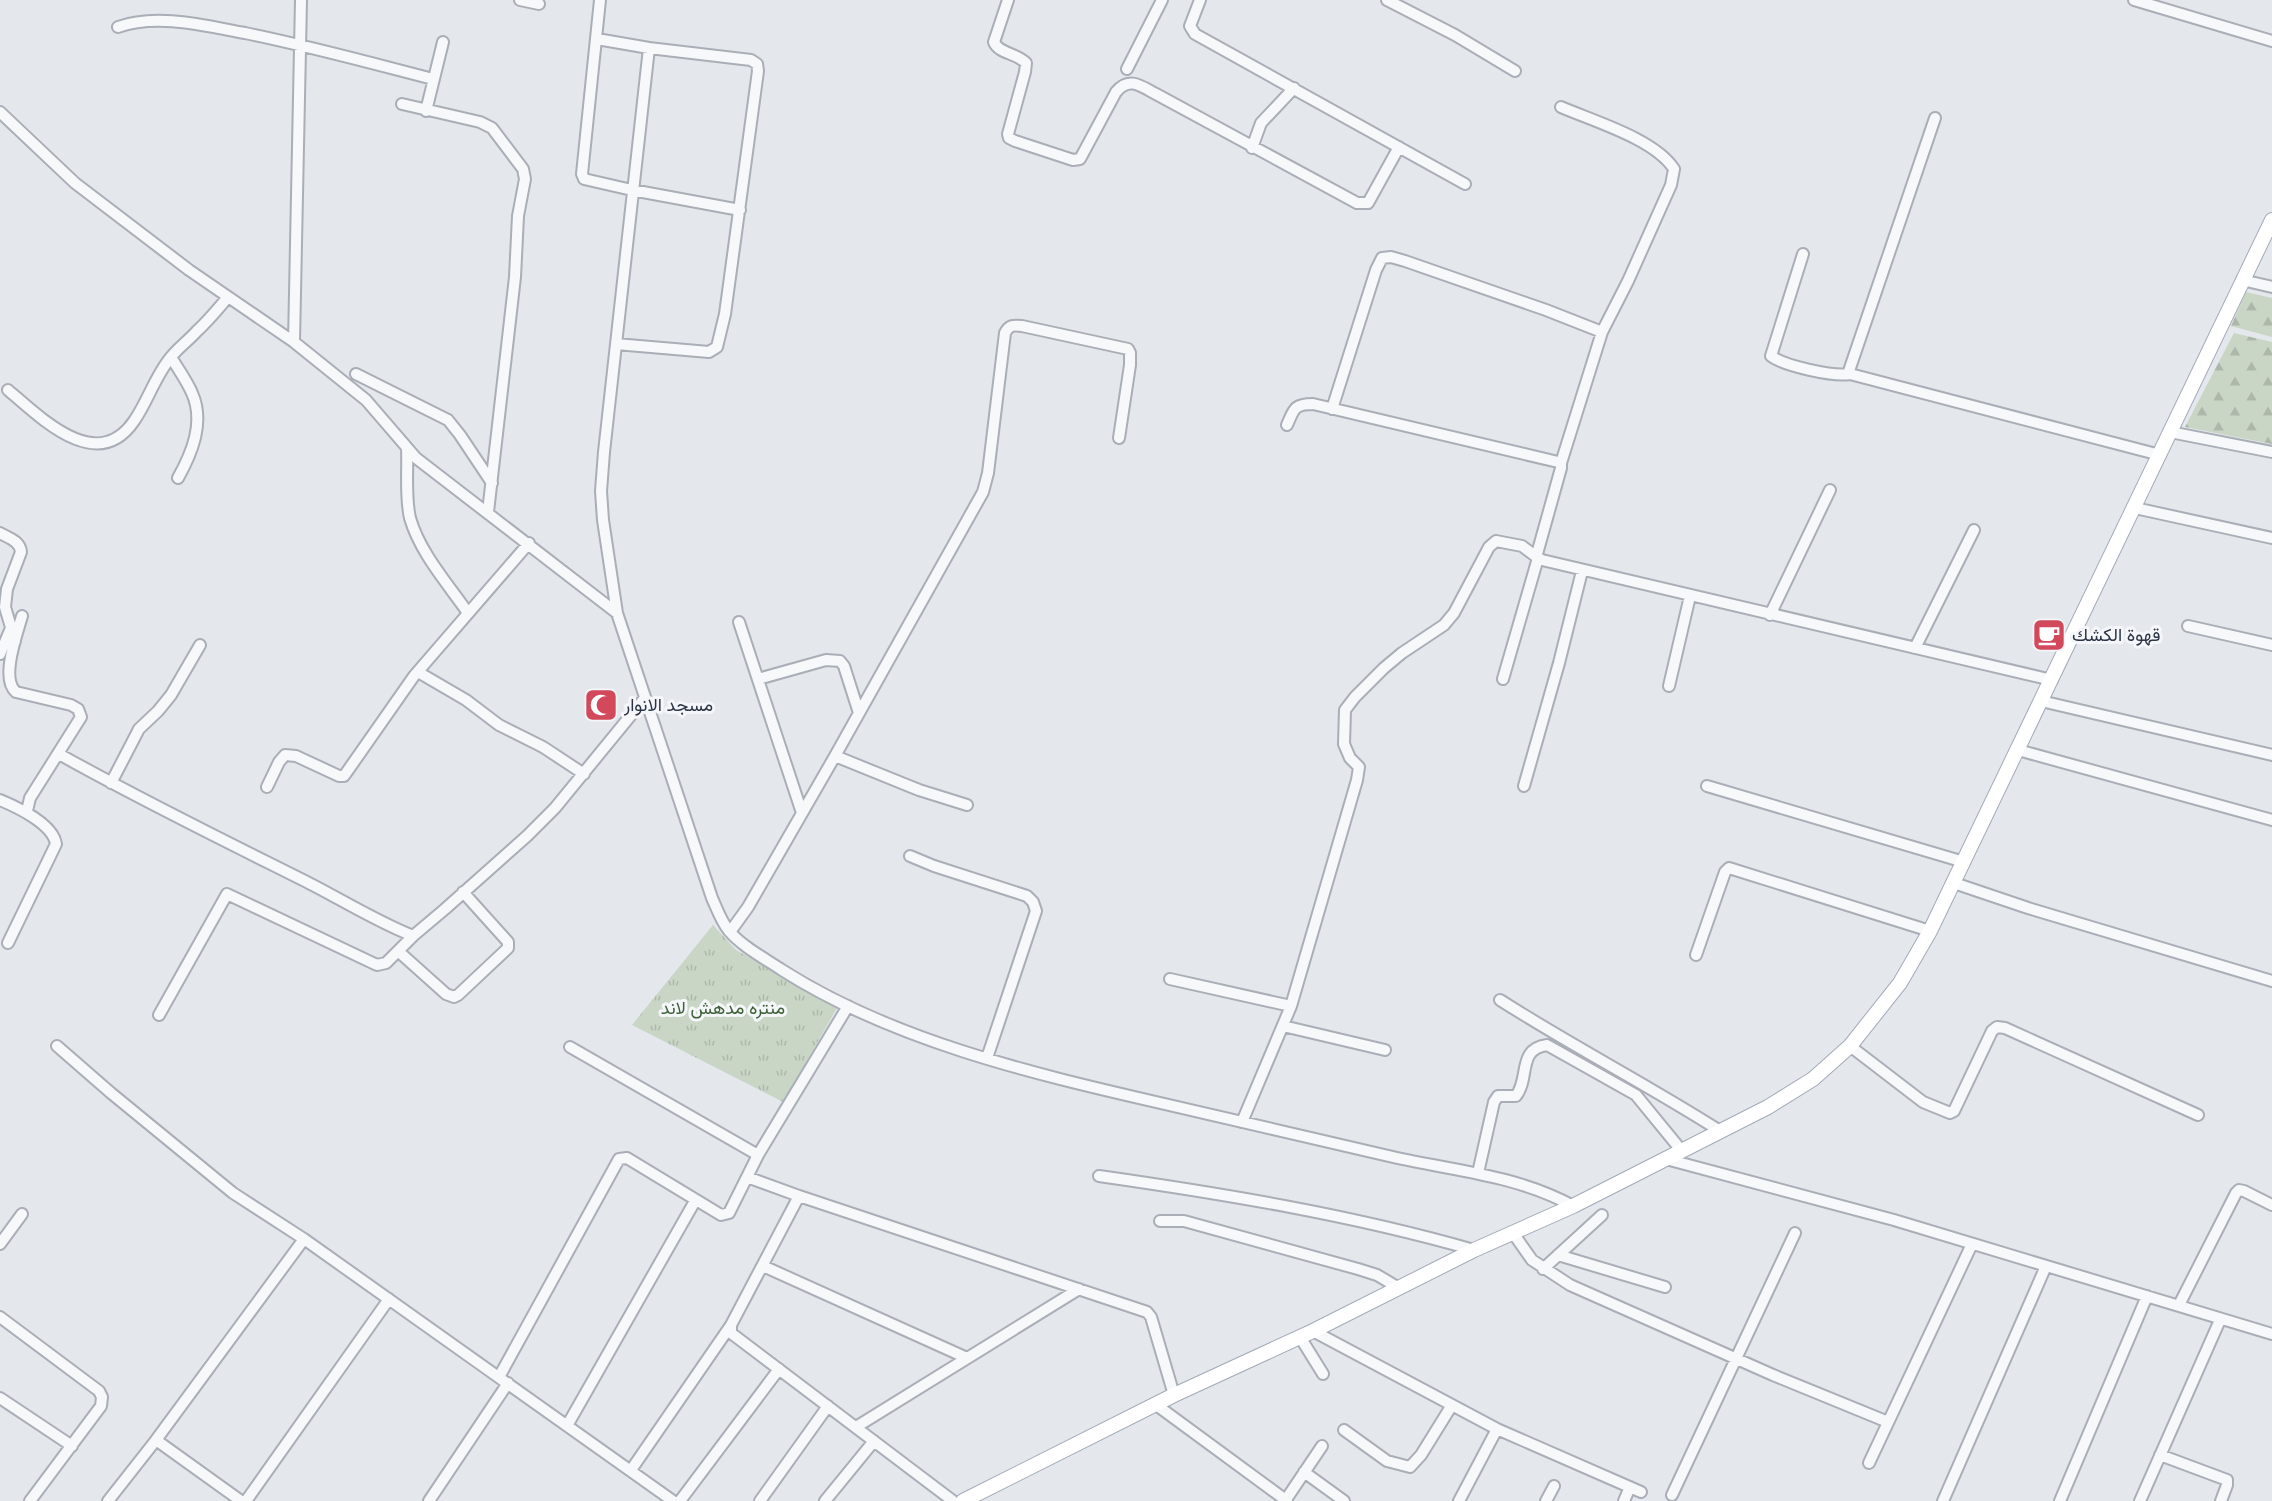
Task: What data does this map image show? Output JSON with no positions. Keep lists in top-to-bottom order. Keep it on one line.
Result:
{"parks":["منتره مدهش لاند"],"places":{"cafe":["قهوة الكشك"],"mosque":["مسجد الانوار"]}}
